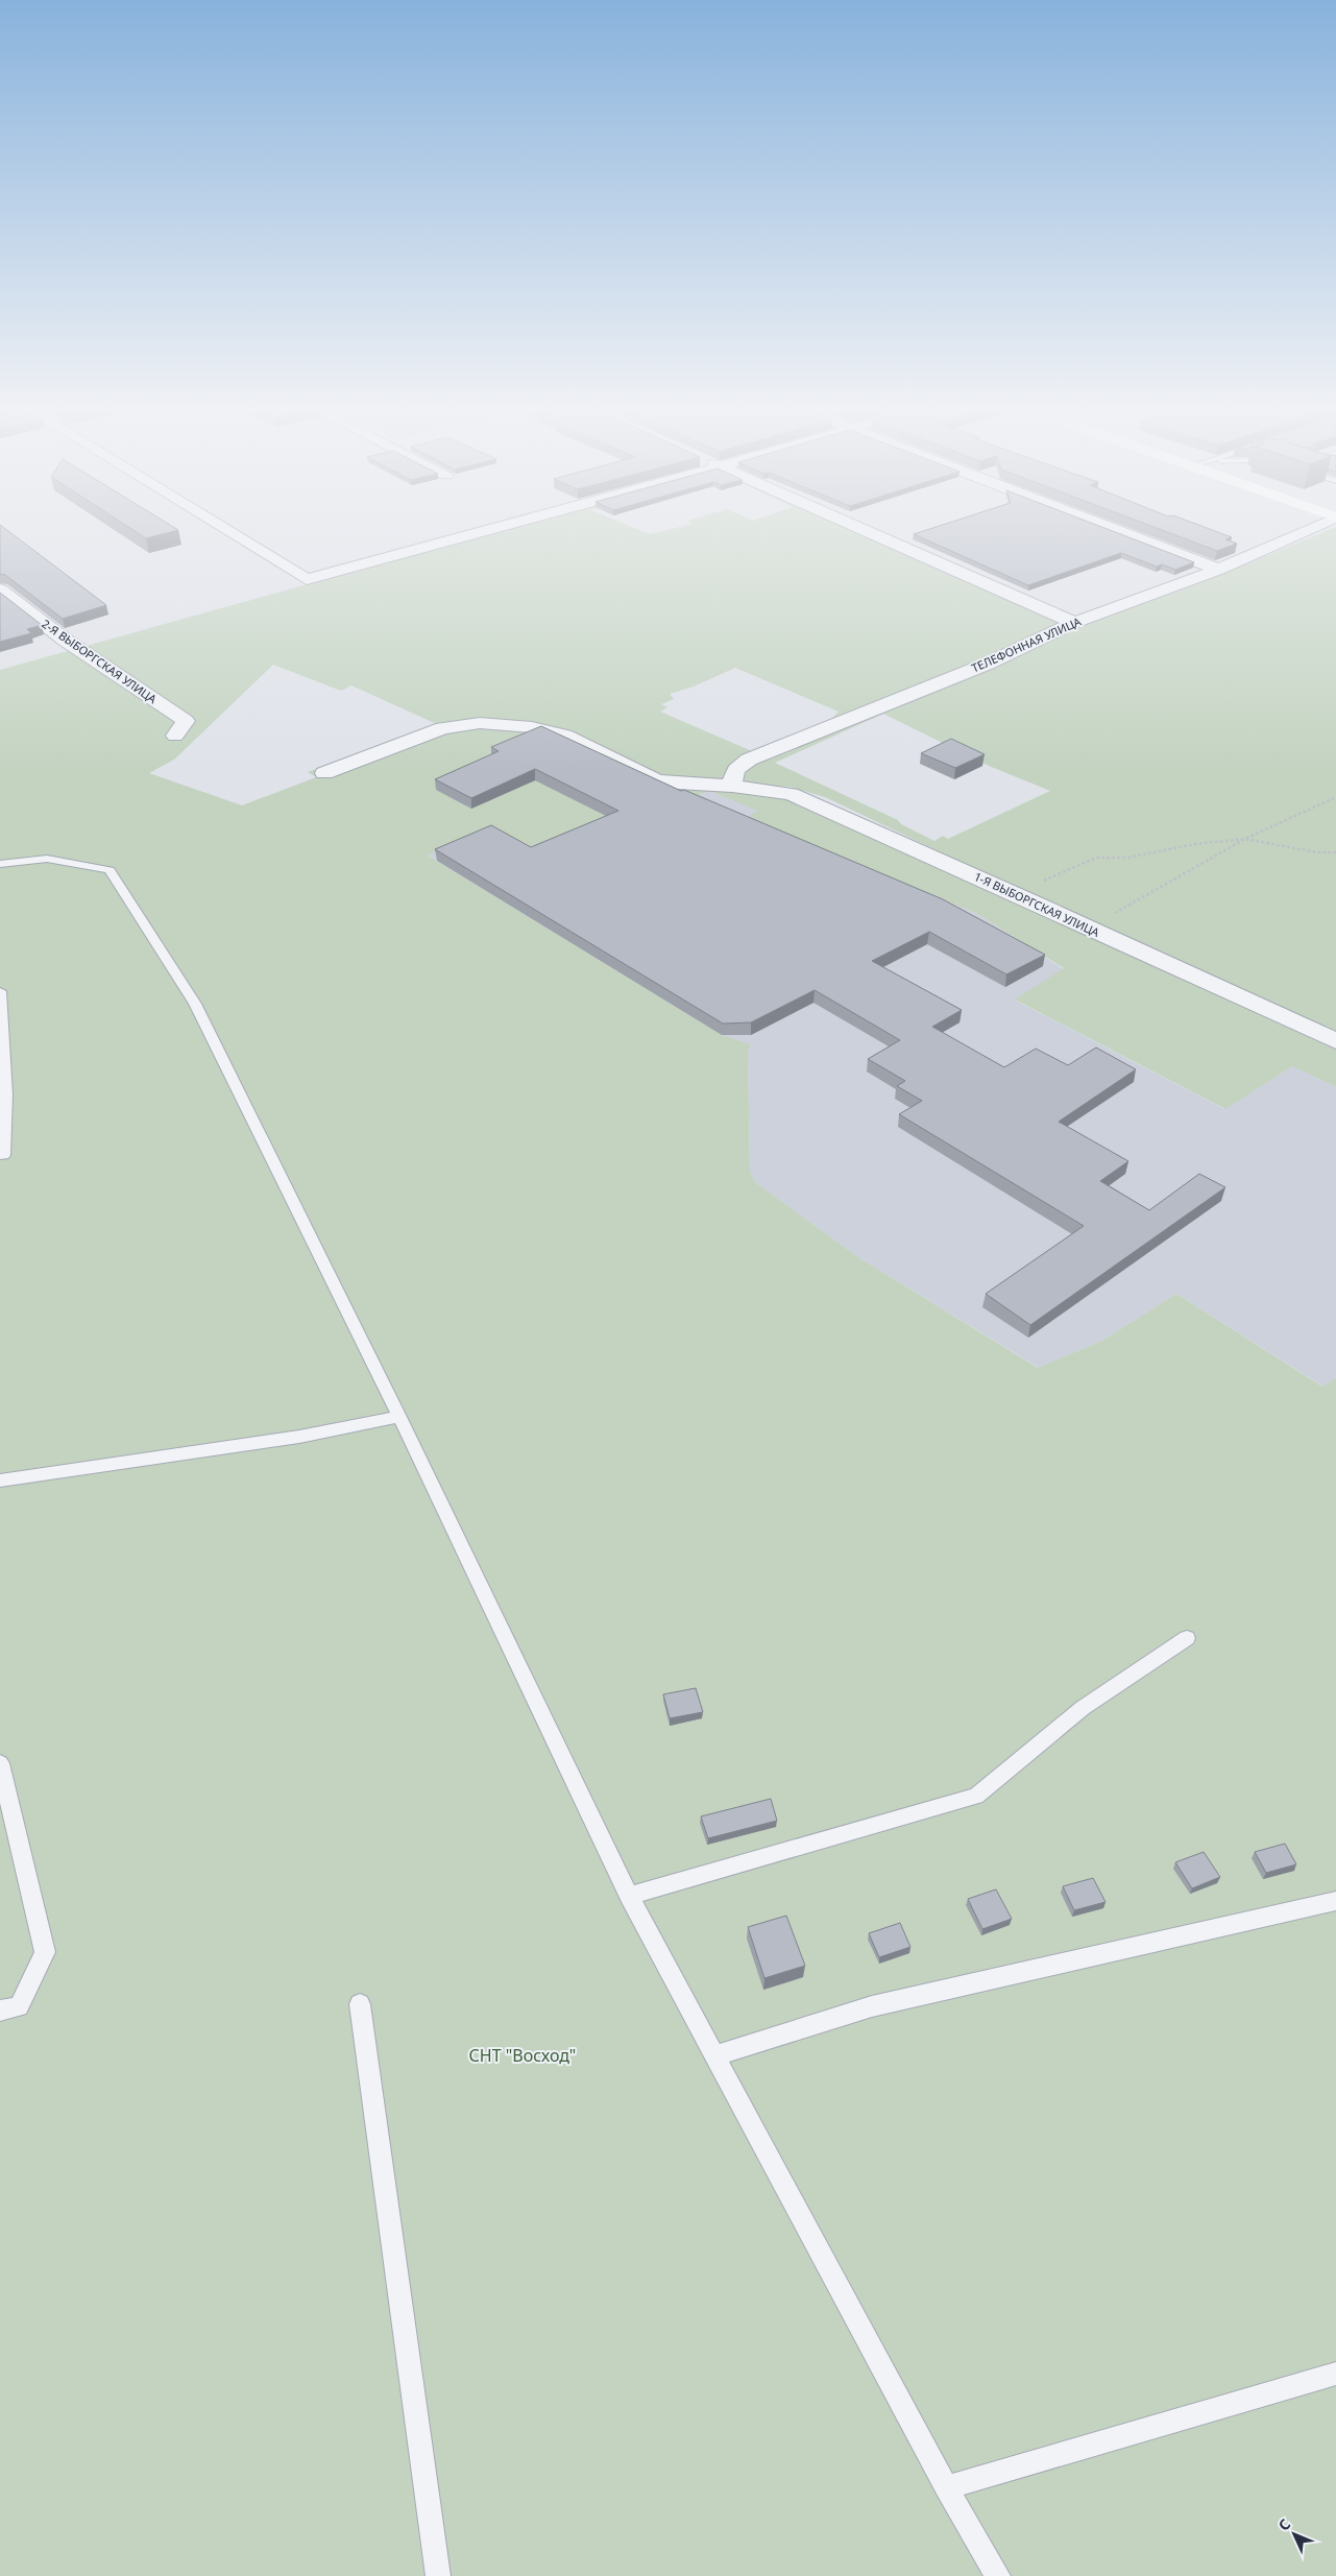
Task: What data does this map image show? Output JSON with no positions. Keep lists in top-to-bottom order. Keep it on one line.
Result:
{"streets":{"street":["ТЕЛЕФОННАЯ УЛИЦА","2-Я ВЫБОРГСКАЯ УЛИЦА","1-Я ВЫБОРГСКАЯ УЛИЦА"]},"crossings":[["ТЕЛЕФОННАЯ УЛИЦА","1-Я ВЫБОРГСКАЯ УЛИЦА"]],"parks":["СНТ \"Восход\""],"north":"top left"}
